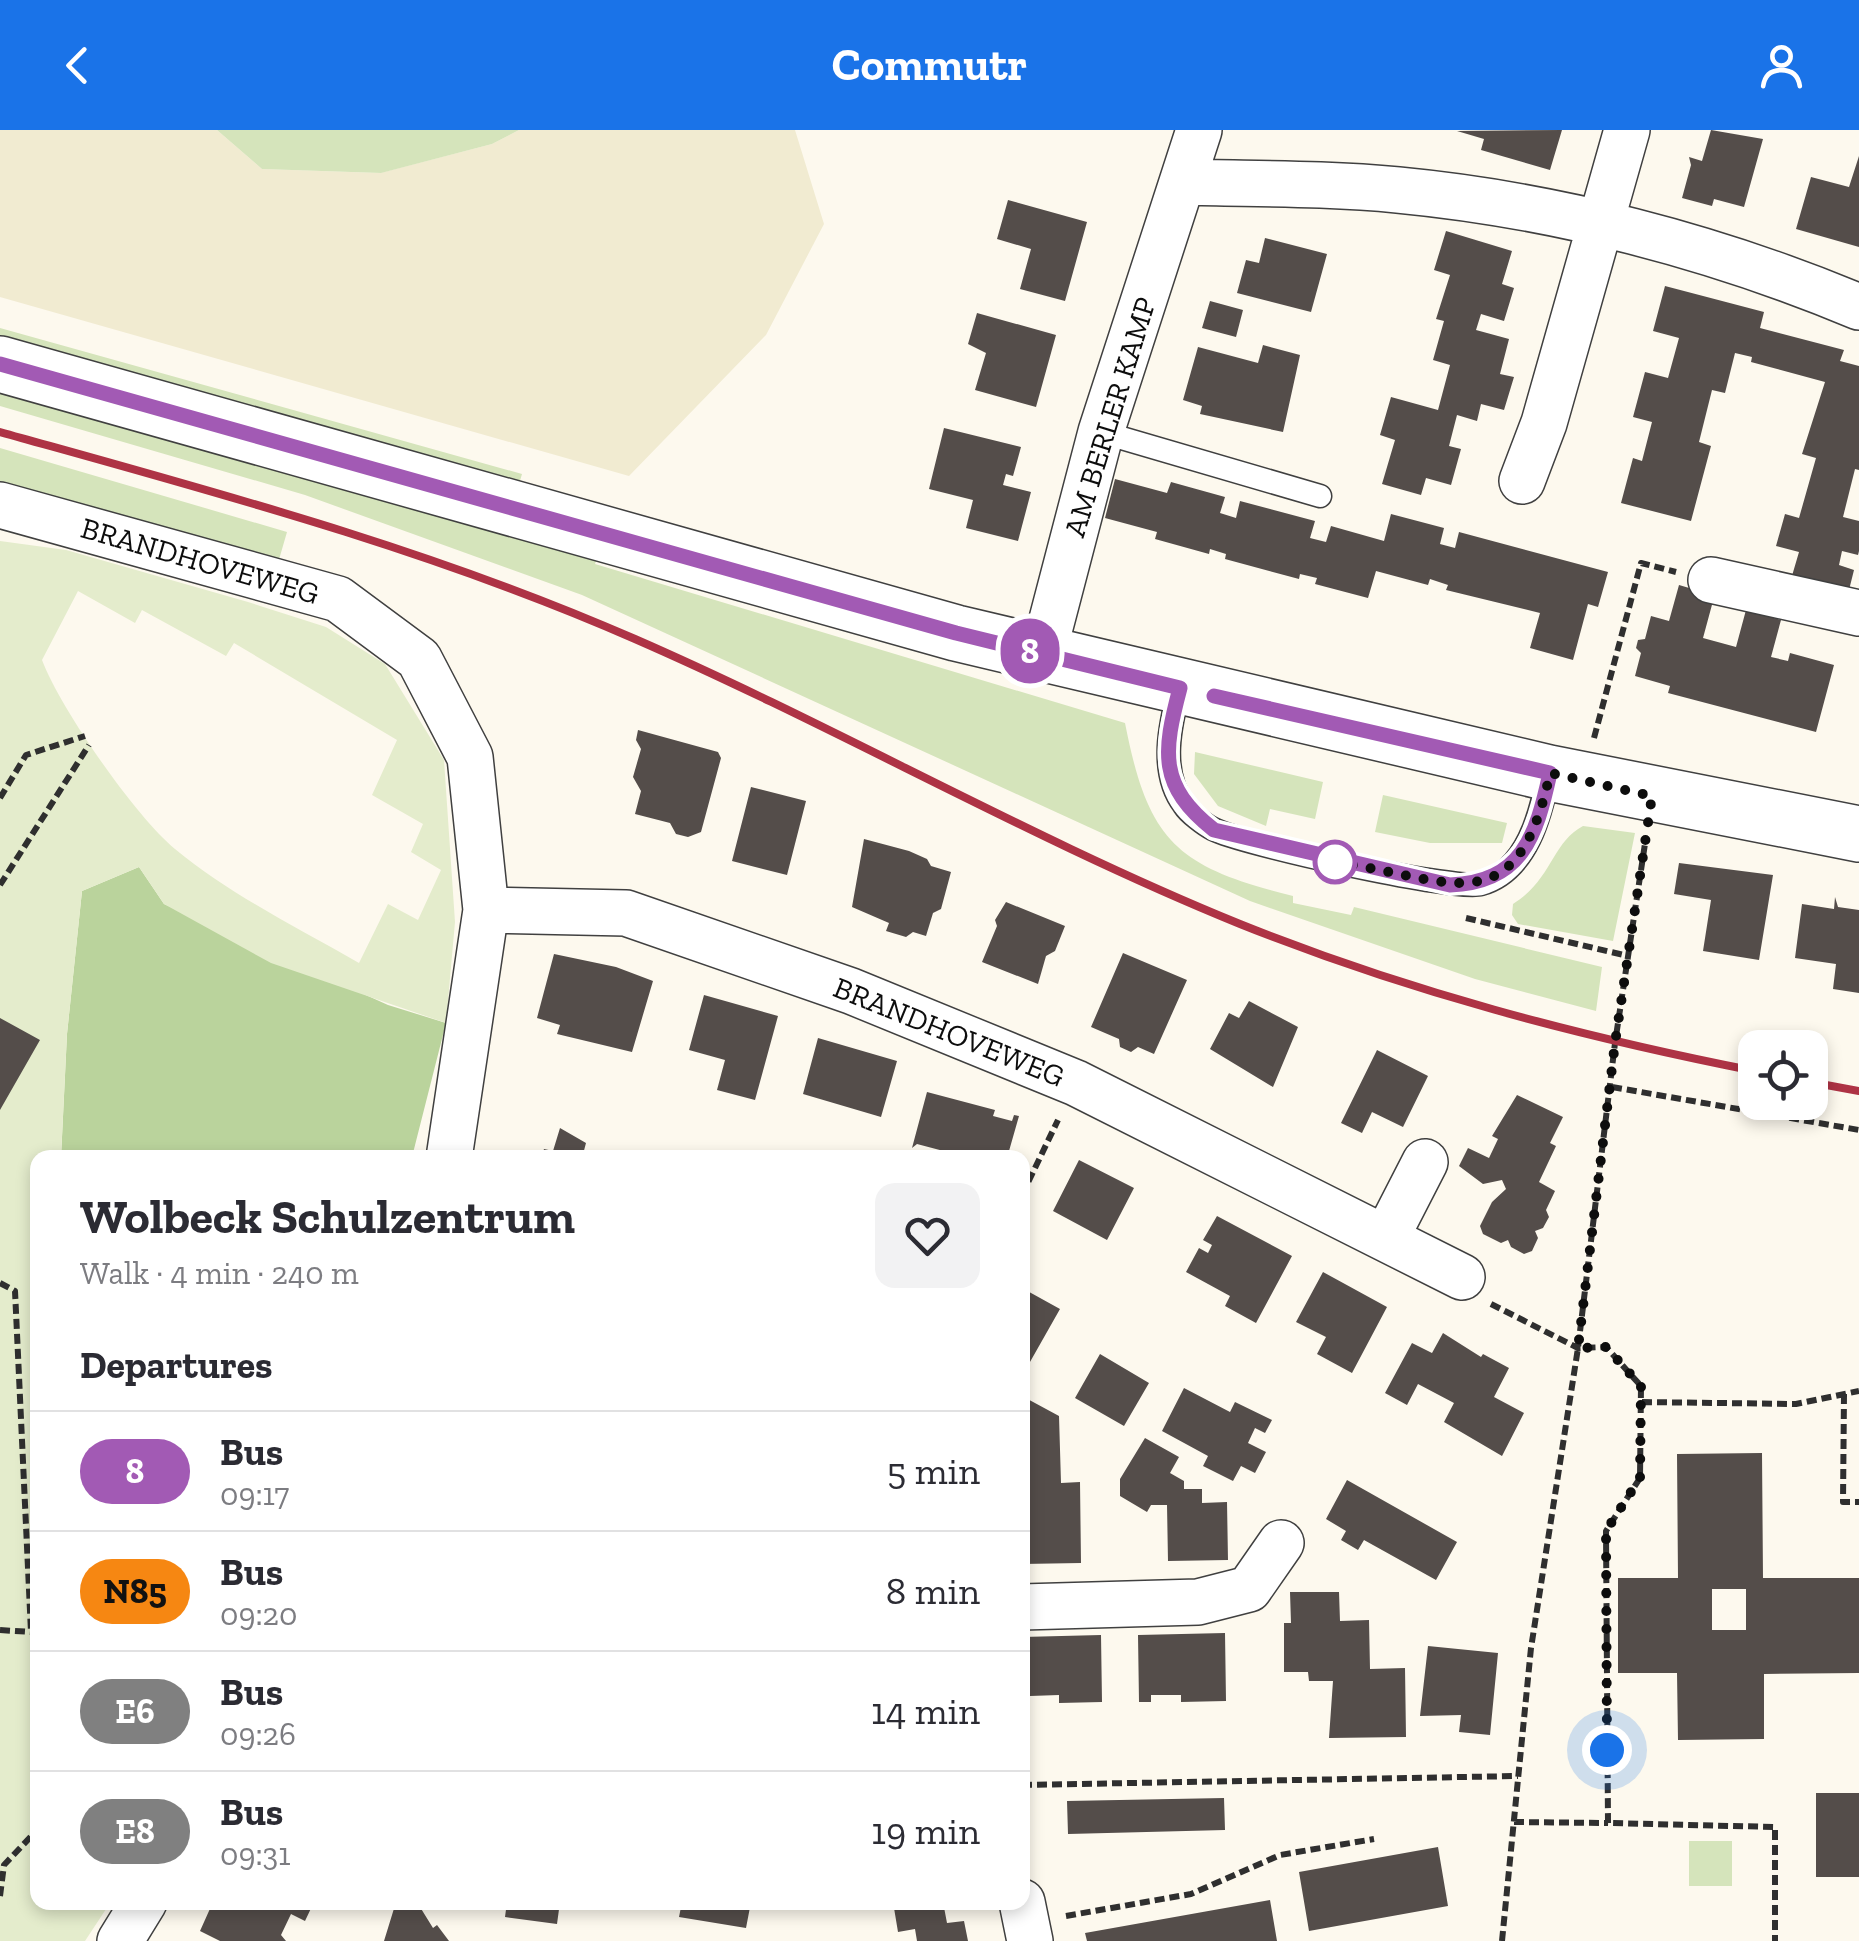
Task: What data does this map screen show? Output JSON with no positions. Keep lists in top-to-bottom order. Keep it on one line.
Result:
{"streets":{"street":["AM BERLER KAMP","BRANDHOVEWEG"]},"lines":["bus line 8"],"page":{"header":"Commutr","on_map":"8","heading":[["Wolbeck Schulzentrum","Walk · 4 min · 240 m"],"Departures"],"list":[{"mark":"8","name":"Bus","note":"09:17","value":"5 min"},{"mark":"N85","name":"Bus","note":"09:20","value":"8 min"},{"mark":"E6","name":"Bus","note":"09:26","value":"14 min"},{"mark":"E8","name":"Bus","note":"09:31","value":"19 min"}]}}
